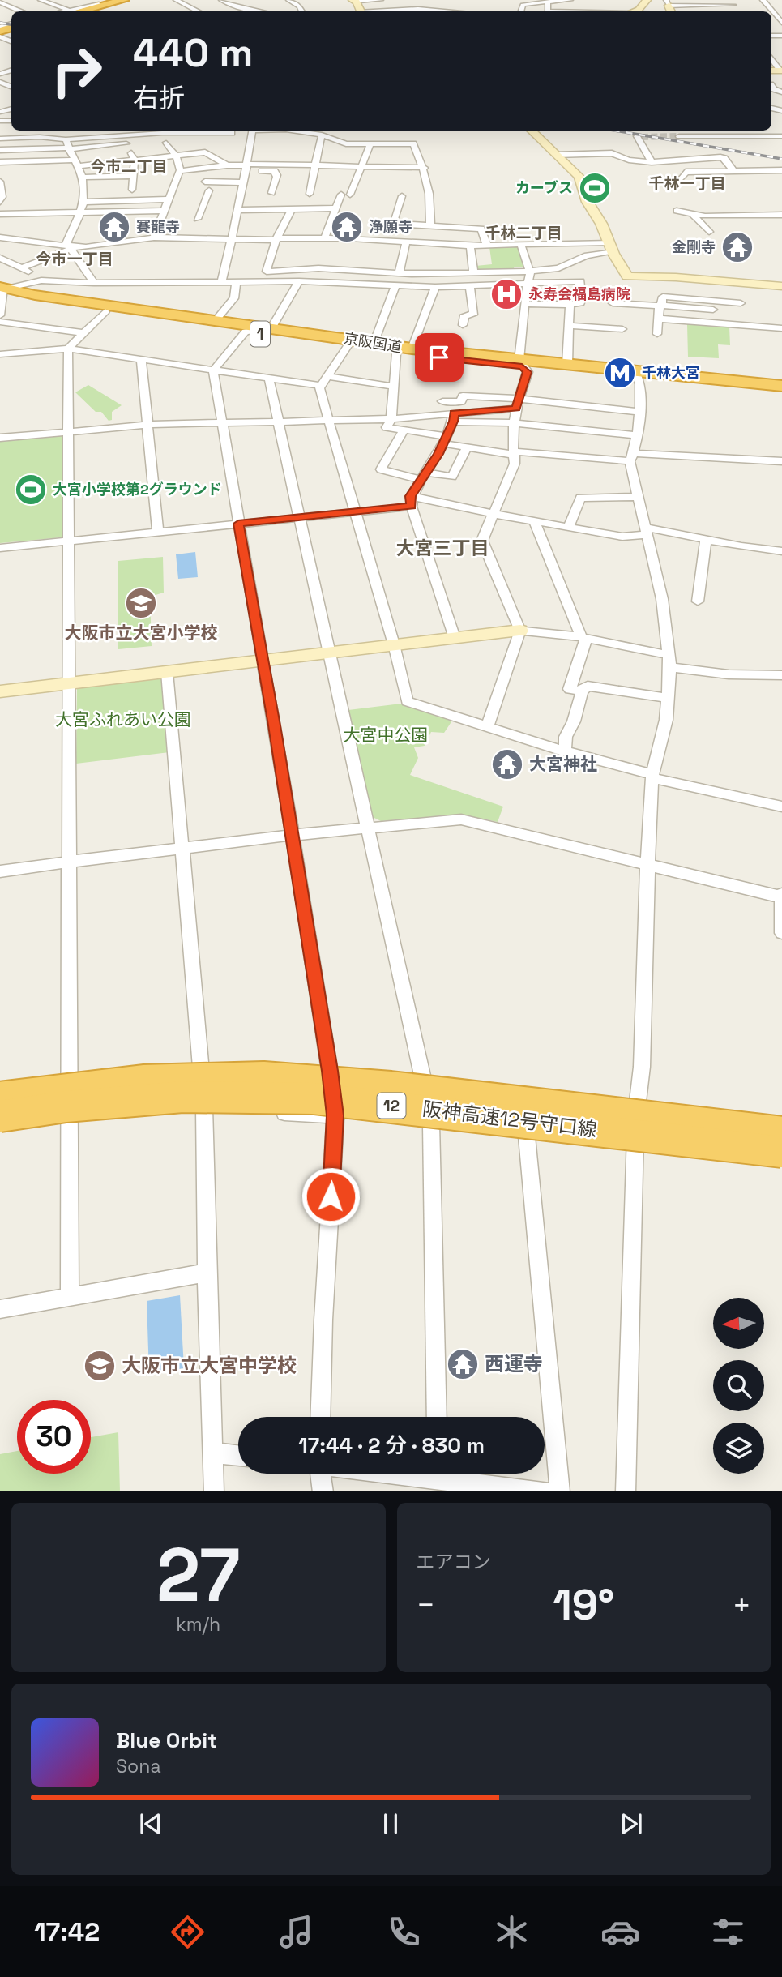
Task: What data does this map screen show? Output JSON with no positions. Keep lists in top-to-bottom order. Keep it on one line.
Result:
{"streets":{"highway":["1","京阪国道","12","阪神高速12号守口線"]},"districts":["今市二丁目","千林一丁目","千林二丁目","今市一丁目","大宮三丁目"],"parks":["大宮ふれあい公園","大宮中公園"],"places":{"sports":["カーブス","大宮小学校第2グラウンド"],"temple":["賽龍寺","浄願寺","金剛寺","大宮神社","西運寺"],"hospital":["永寿会福島病院"],"metro station":["千林大宮"],"school or university":["大阪市立大宮小学校","大阪市立大宮中学校"]},"north":"left","page":{"turn":["440 m","右折"],"limit":"30","trip":"17:44 · 2 分 · 830 m","tile":[["27","km/h"],"エアコン"],"heat":["−","19°","+"],"song":["Blue Orbit","Sona"],"tabs":"17:42"}}
